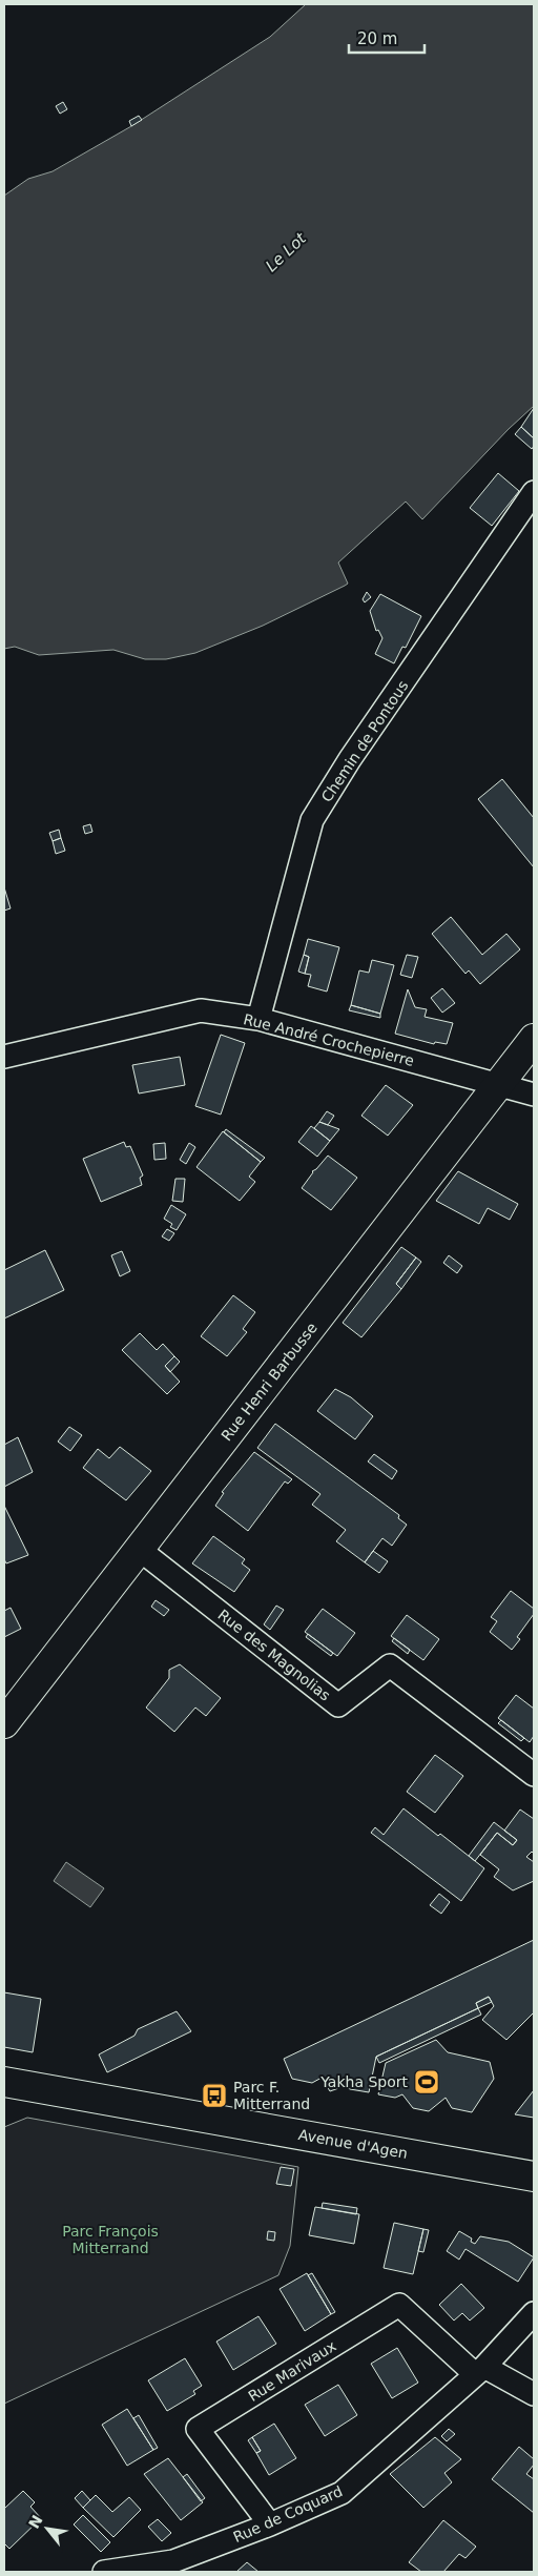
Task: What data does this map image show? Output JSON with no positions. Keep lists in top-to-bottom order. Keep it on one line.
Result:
{"streets":{"main road":["Rue Henri Barbusse","Avenue d'Agen"],"street":["Chemin de Pontous","Rue André Crochepierre","Rue des Magnolias","Rue Marivaux","Rue de Coquard"]},"crossings":[["Chemin de Pontous","Rue André Crochepierre"],["Rue André Crochepierre","Rue Henri Barbusse"],["Rue Henri Barbusse","Rue des Magnolias"],["Rue Marivaux","Rue de Coquard"]],"water":["Le Lot"],"parks":["Parc François Mitterrand"],"places":{"sports":["Yakha Sport"],"bus stop":["Parc F. Mitterrand"]},"scale_bar":"20 m","north":"top left"}
